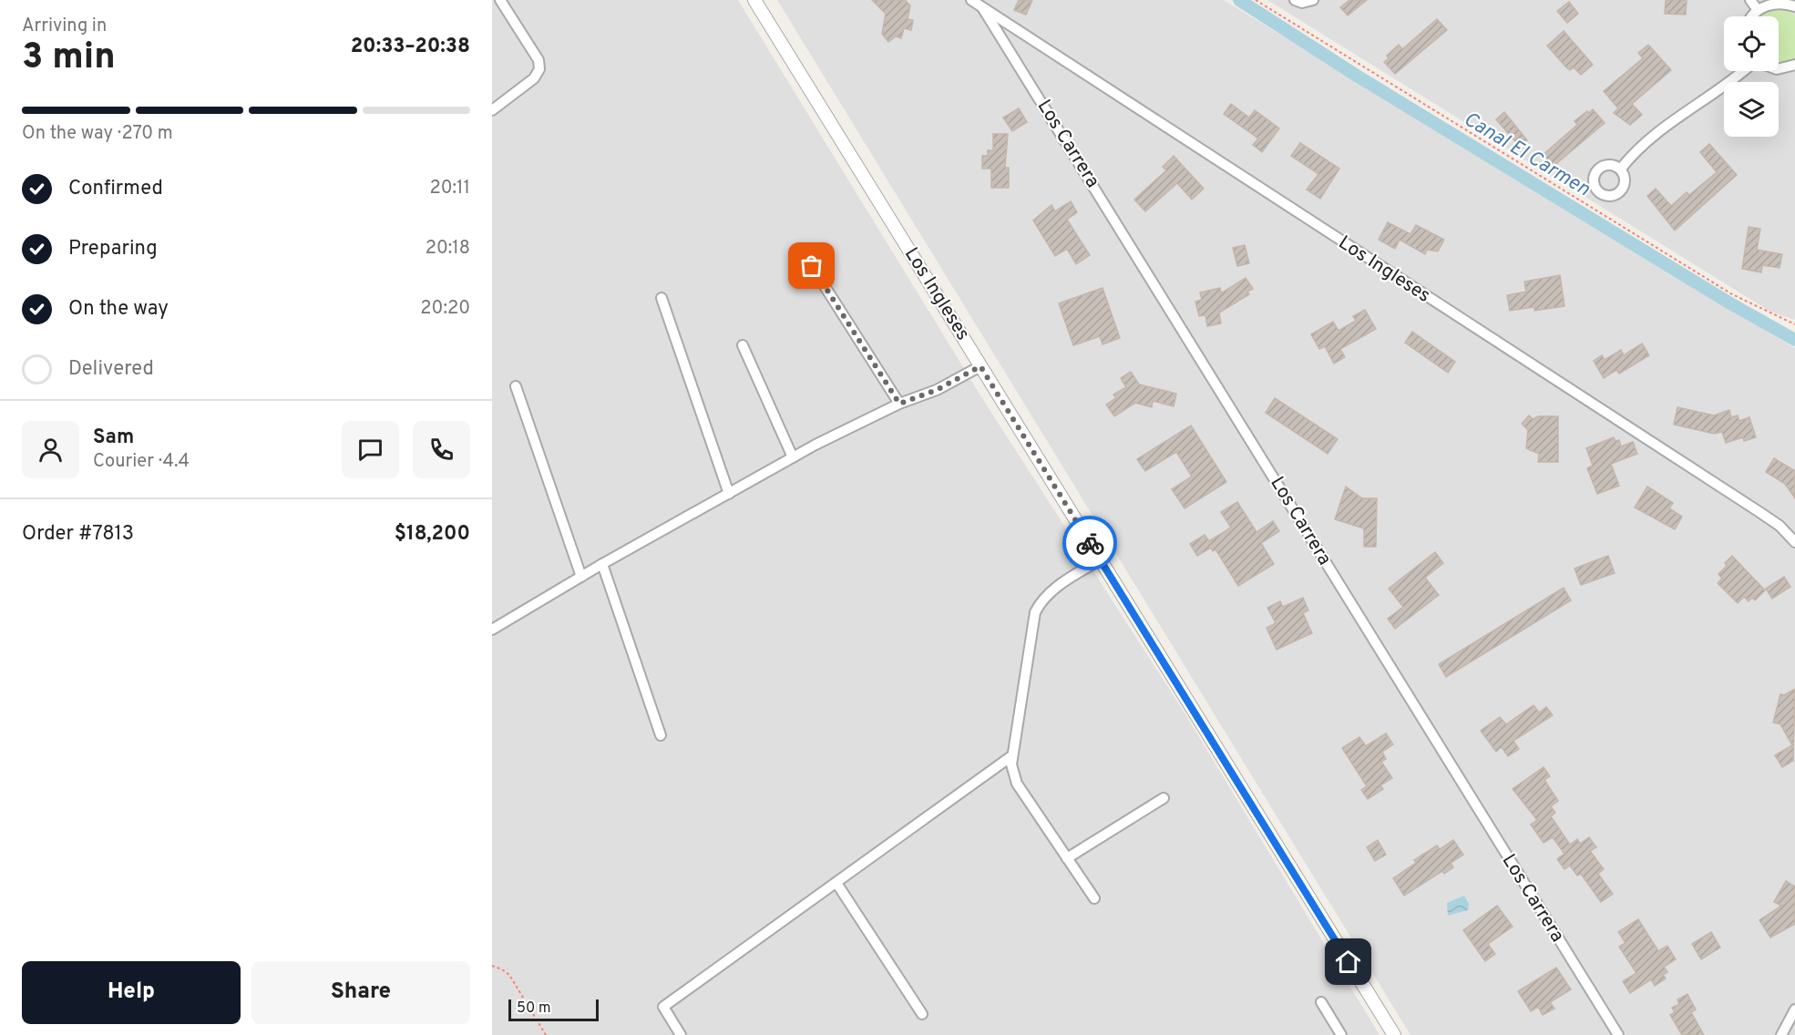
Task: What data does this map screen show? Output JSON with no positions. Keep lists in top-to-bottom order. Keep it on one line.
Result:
{"streets":{"street":["Los Carrera","Los Ingleses"]},"crossings":[["Los Carrera","Los Ingleses"]],"water":["Canal El Carmen"],"scale_bar":"50 m","page":{"heading":["3 min","Arriving in","20:33–20:38"],"panel":["Sam","Courier · 4.4","Order #7813","$18,200"],"bar":"On the way · 270 m","list":[["Confirmed","20:11"],["Preparing","20:18"],["On the way","20:20"],"Delivered"],"buttons":["Help","Share"],"scale":"50 m"}}
